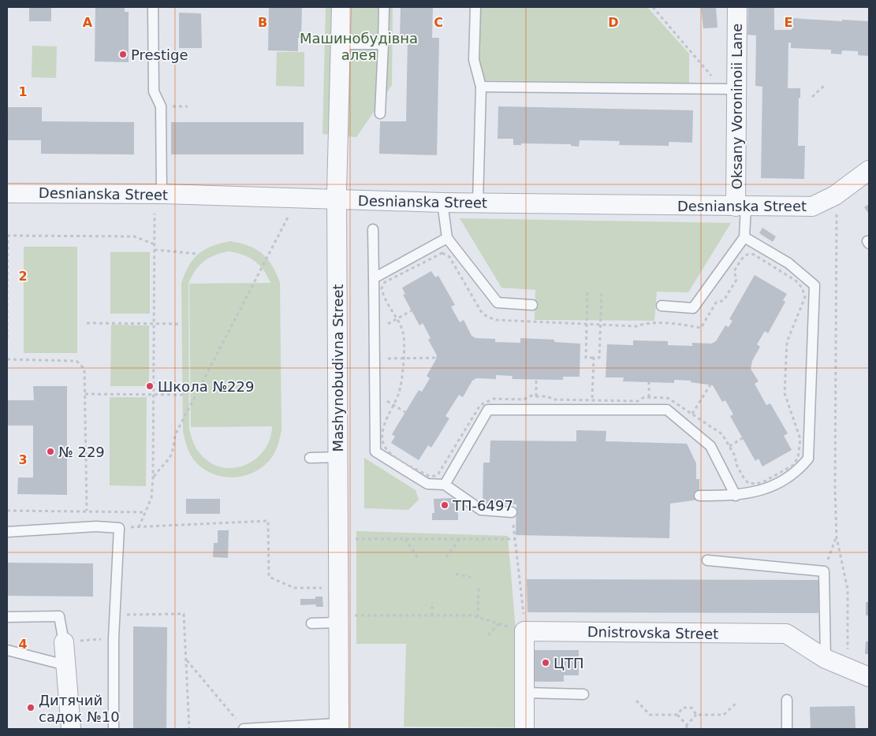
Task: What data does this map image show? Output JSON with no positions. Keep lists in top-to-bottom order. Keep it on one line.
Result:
{"streets":{"street":["Oksany Voroninoii Lane","Desnianska Street","Mashynobudivna Street","Dnistrovska Street"]},"crossings":[["Oksany Voroninoii Lane","Desnianska Street"],["Desnianska Street","Mashynobudivna Street"]],"parks":["Машинобудівна алея"],"places":["Prestige","Школа №229","№ 229","ТП-6497","ЦТП","Дитячий садок №10"],"grid":{"columns":["A","B","C","D","E"],"rows":["1","2","3","4"]}}
